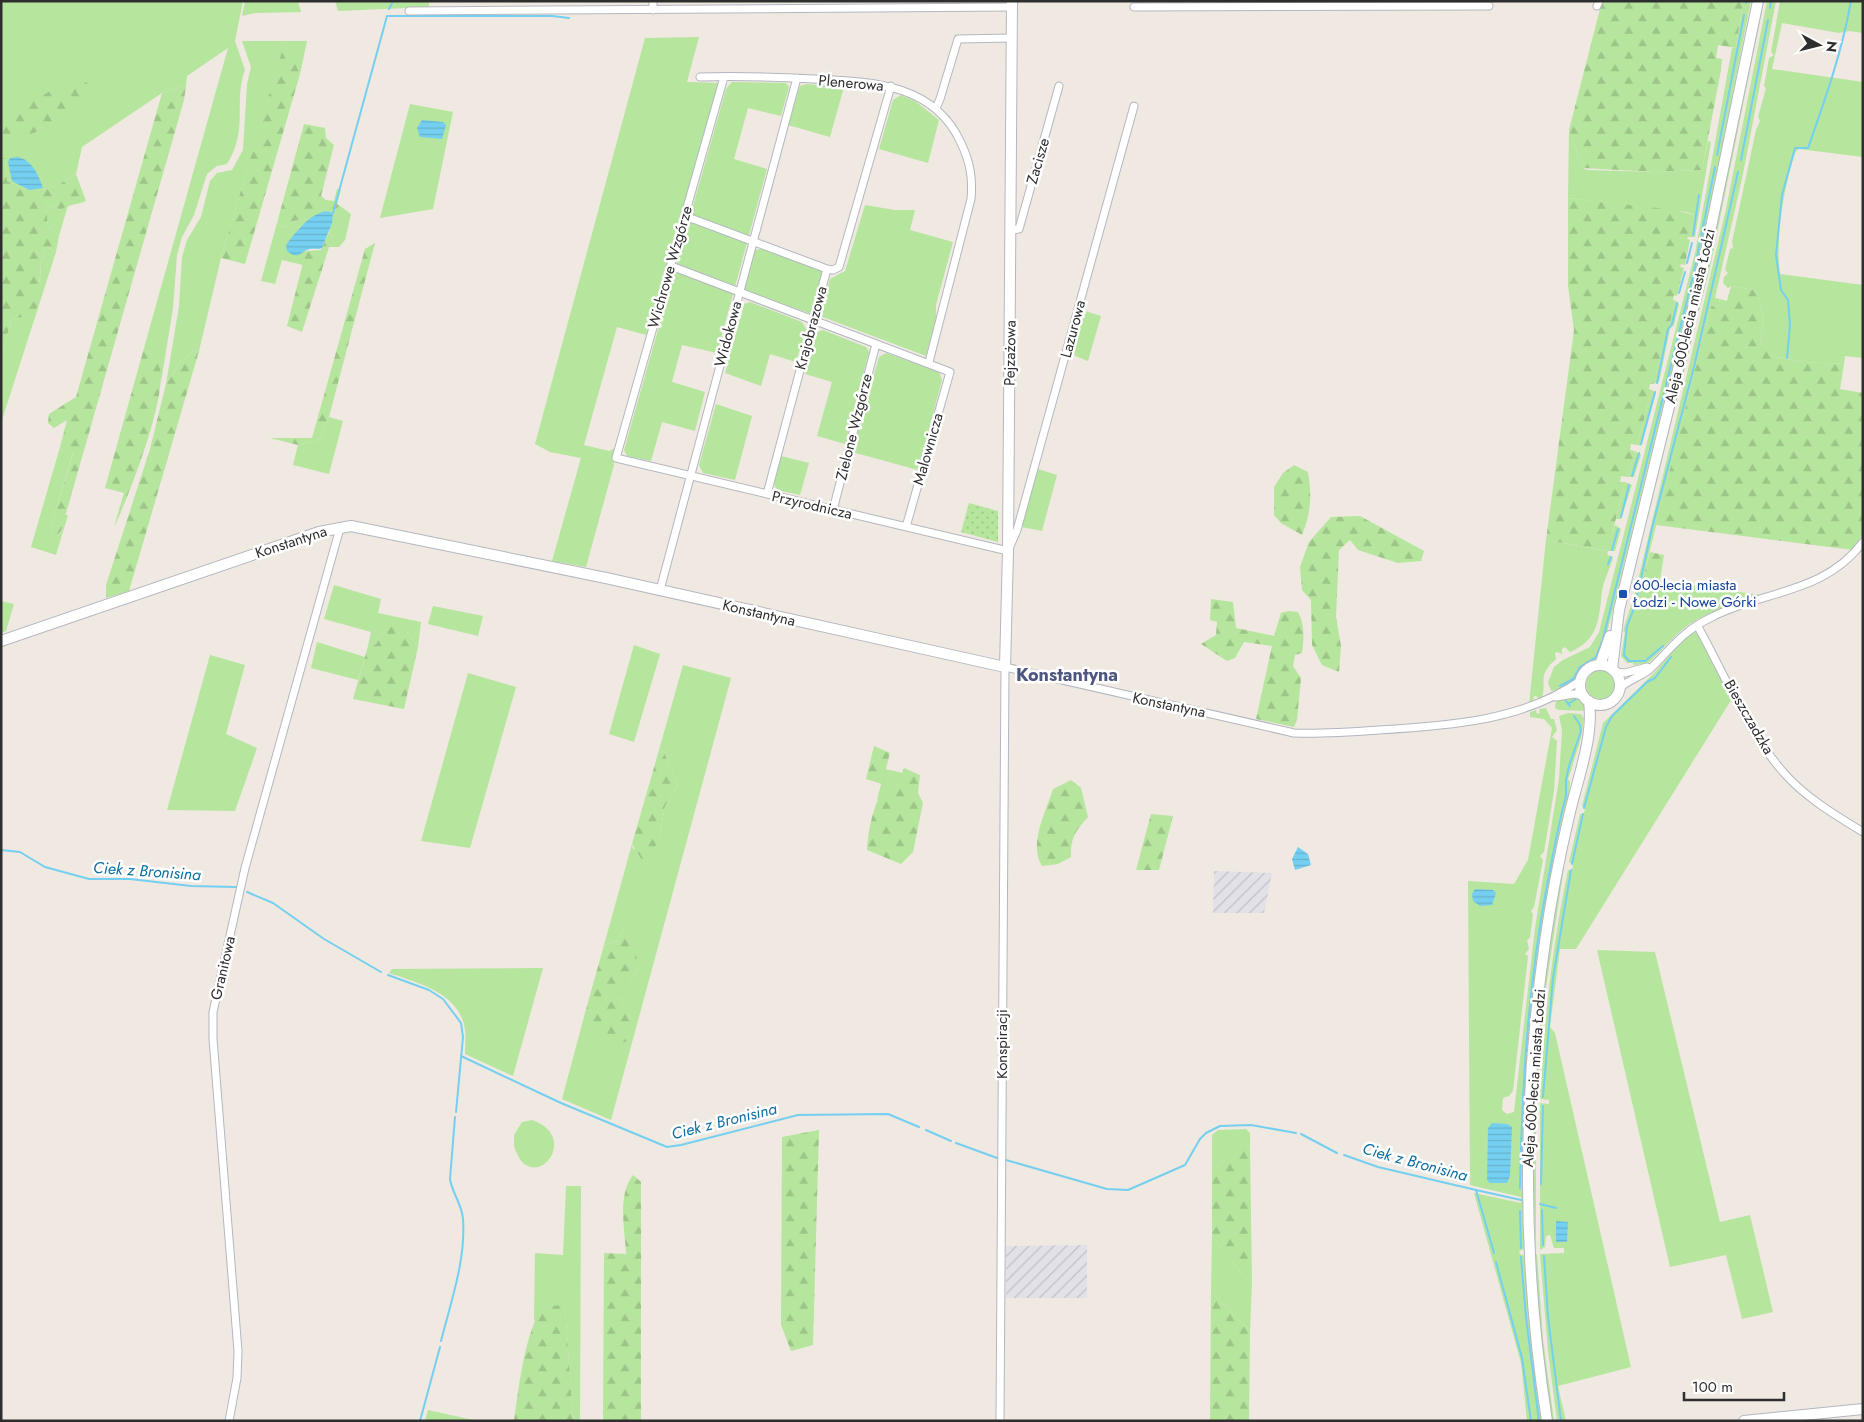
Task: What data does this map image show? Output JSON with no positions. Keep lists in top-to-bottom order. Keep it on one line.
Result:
{"streets":{"street":["Plenerowa","Zacisze","Wichrowe Wzgórze","Aleja 600-lecia miasta Łodzi","Krajobrazowa","Lazurowa","Widokowa","Pejzażowa","Zielone Wzgórze","Malownicza","Przyrodnicza","Konstantyna","Bieszczadzka","Granitowa","Konspiracji"]},"crossings":[["Plenerowa","Wichrowe Wzgórze"],["Plenerowa","Krajobrazowa"],["Plenerowa","Widokowa"],["Plenerowa","Malownicza"],["Zacisze","Pejzażowa"],["Wichrowe Wzgórze","Przyrodnicza"],["Krajobrazowa","Przyrodnicza"],["Lazurowa","Pejzażowa"],["Lazurowa","Przyrodnicza"],["Widokowa","Przyrodnicza"],["Widokowa","Konstantyna"],["Pejzażowa","Przyrodnicza"],["Pejzażowa","Konstantyna"],["Pejzażowa","Konspiracji"],["Zielone Wzgórze","Przyrodnicza"],["Malownicza","Przyrodnicza"],["Konstantyna","Granitowa"],["Konstantyna","Konspiracji"]],"districts":["Konstantyna"],"water":["Ciek z Bronisina"],"places":{"transit":["600-lecia miasta Łodzi - Nowe Górki"]},"scale_bar":"100 m","north":"right"}
